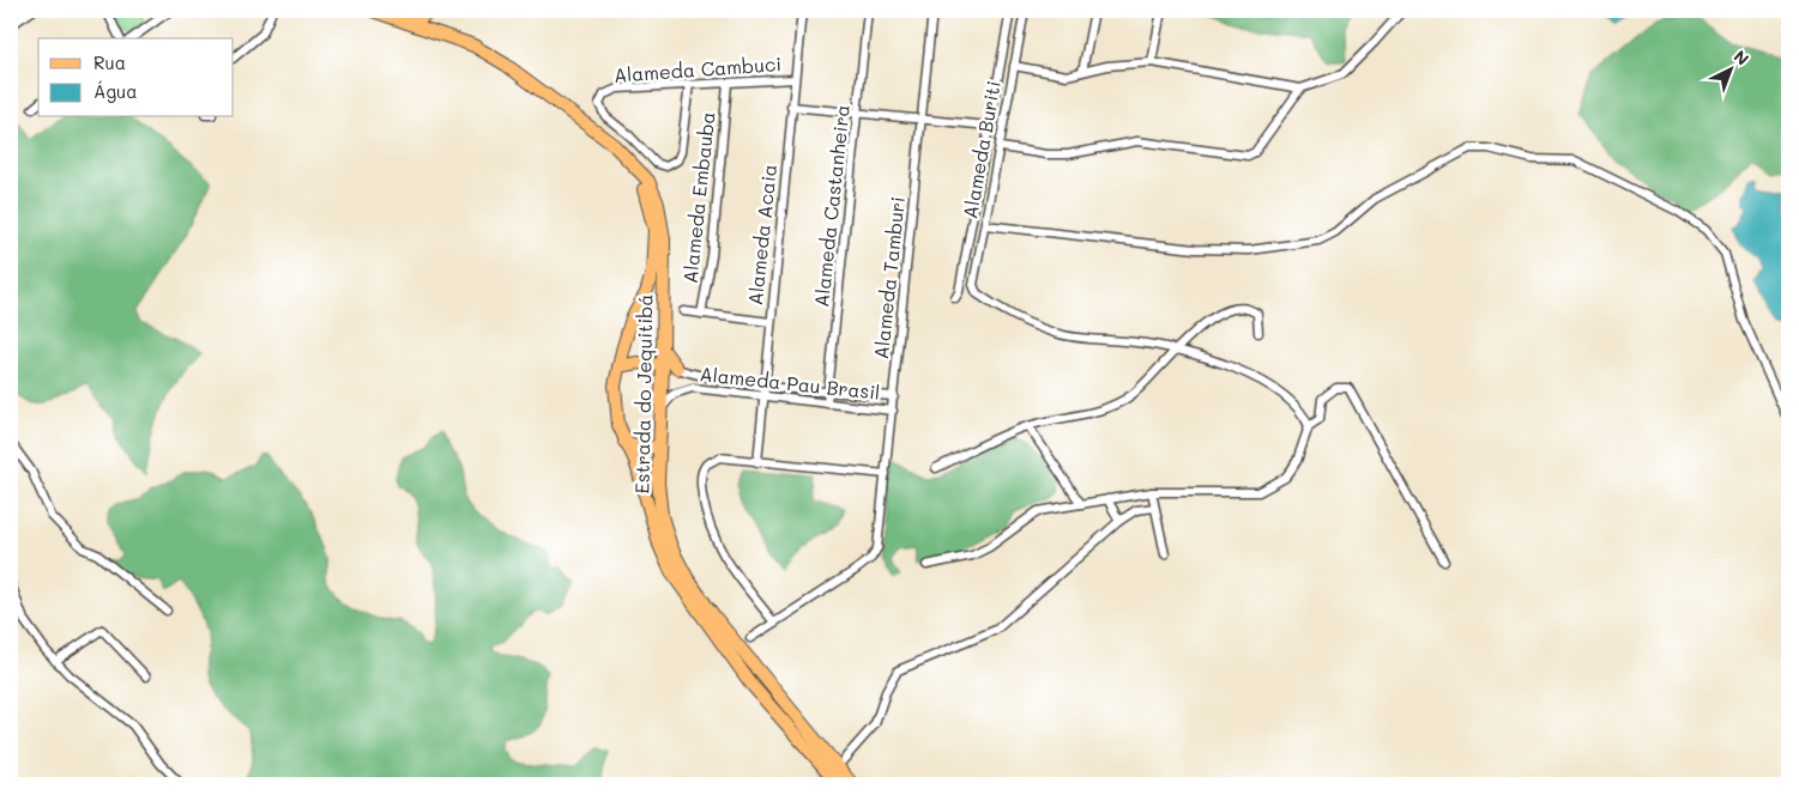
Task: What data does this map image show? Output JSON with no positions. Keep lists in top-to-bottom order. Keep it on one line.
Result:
{"streets":{"main road":["Estrada do Jequitibá"],"street":["Alameda Cambuci","Alameda Buriti","Alameda Embauba","Alameda Castanheira","Alameda Acaia","Alameda Tamburi","Alameda Pau Brasil"]},"crossings":[["Alameda Cambuci","Alameda Embauba"],["Alameda Cambuci","Alameda Acaia"],["Alameda Castanheira","Alameda Pau Brasil"],["Alameda Acaia","Alameda Pau Brasil"],["Alameda Tamburi","Alameda Pau Brasil"],["Alameda Pau Brasil","Estrada do Jequitibá"]],"legend":["Rua","Água"],"north":"top right"}
